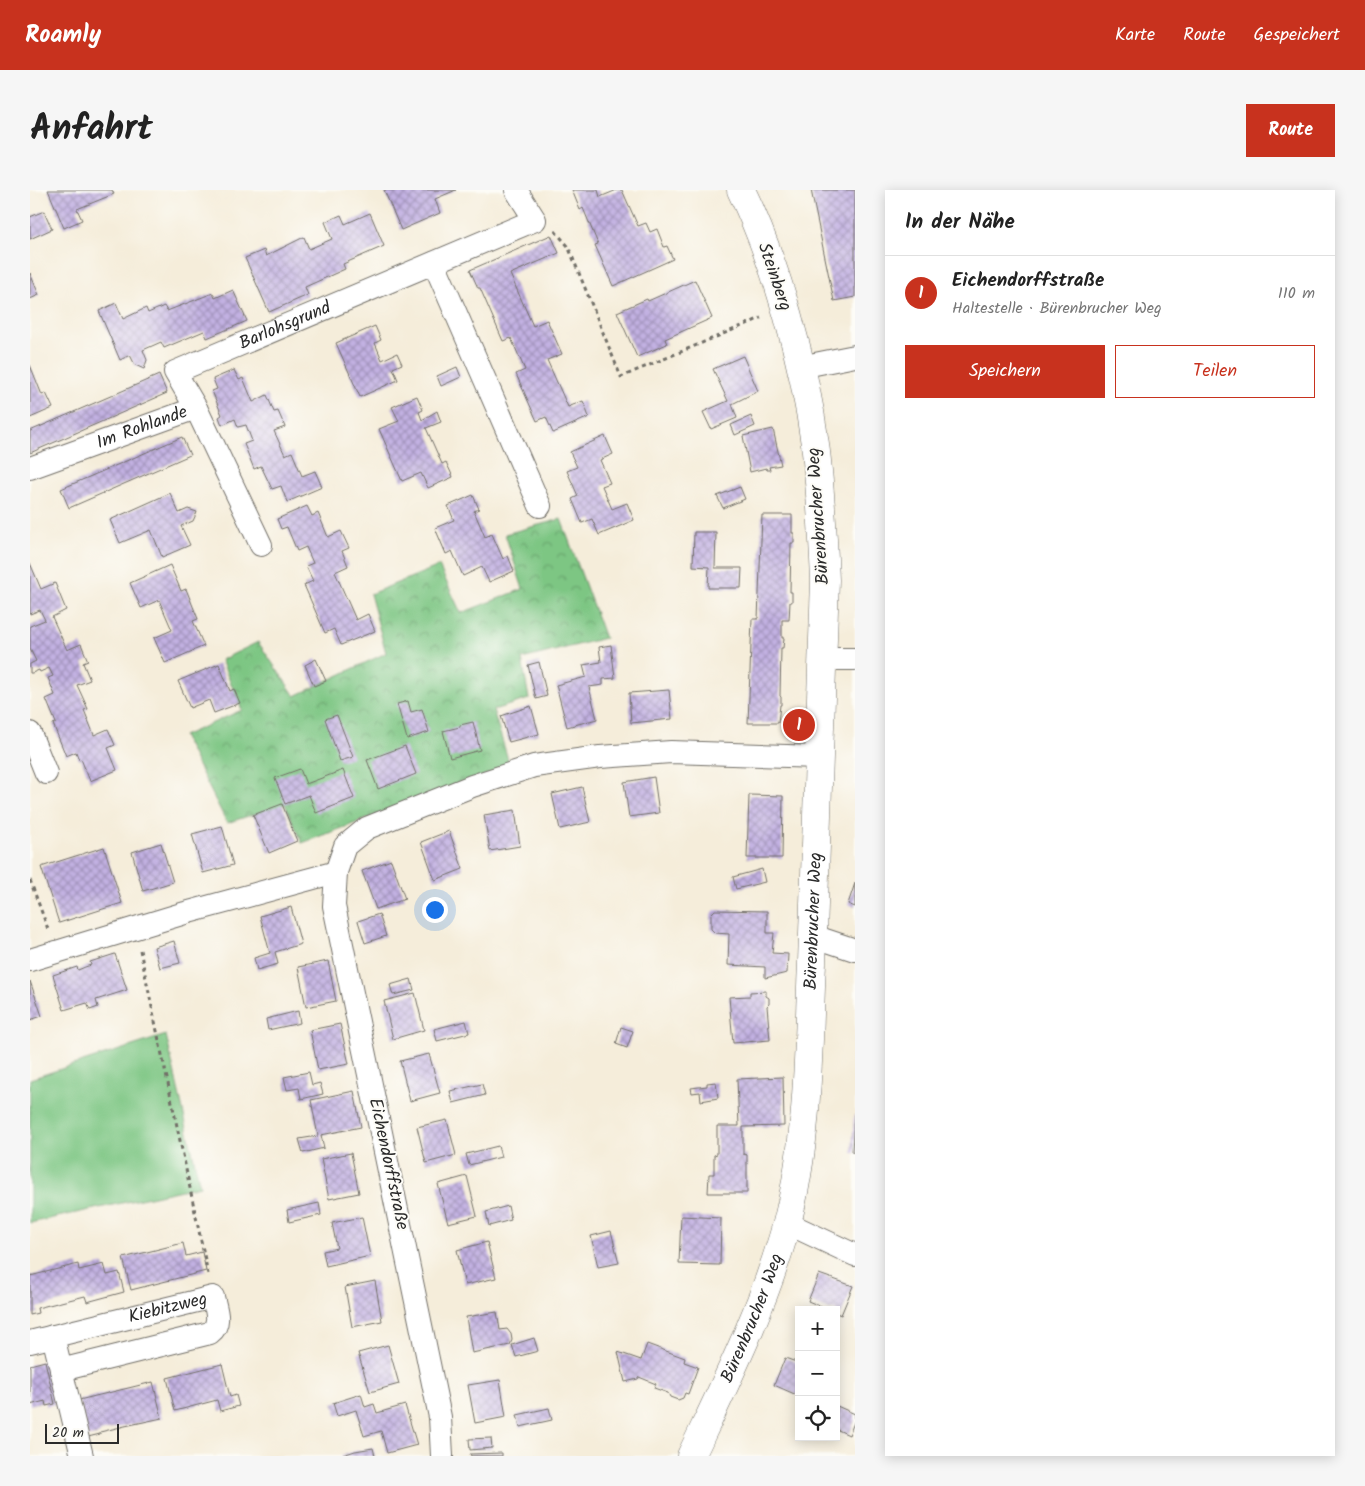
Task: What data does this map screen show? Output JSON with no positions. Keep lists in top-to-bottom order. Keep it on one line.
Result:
{"streets":{"street":["Steinberg","Barlohsgrund","Im Rohlande","Bürenbrucher Weg","Eichendorffstraße","Kiebitzweg"]},"crossings":[["Steinberg","Bürenbrucher Weg"],["Barlohsgrund","Im Rohlande"],["Bürenbrucher Weg","Eichendorffstraße"]],"scale_bar":"20 m","page":{"header":"Roamly","nav":["Karte","Route","Gespeichert"],"title":"Anfahrt","buttons":["Route",["Speichern","Teilen"]],"heading":"In der Nähe","list":[{"mark":"1","name":"Eichendorffstraße","note":"Haltestelle · Bürenbrucher Weg","value":"110 m"}],"pins":"1","map_buttons":["+","−"],"scale":"20 m"}}
